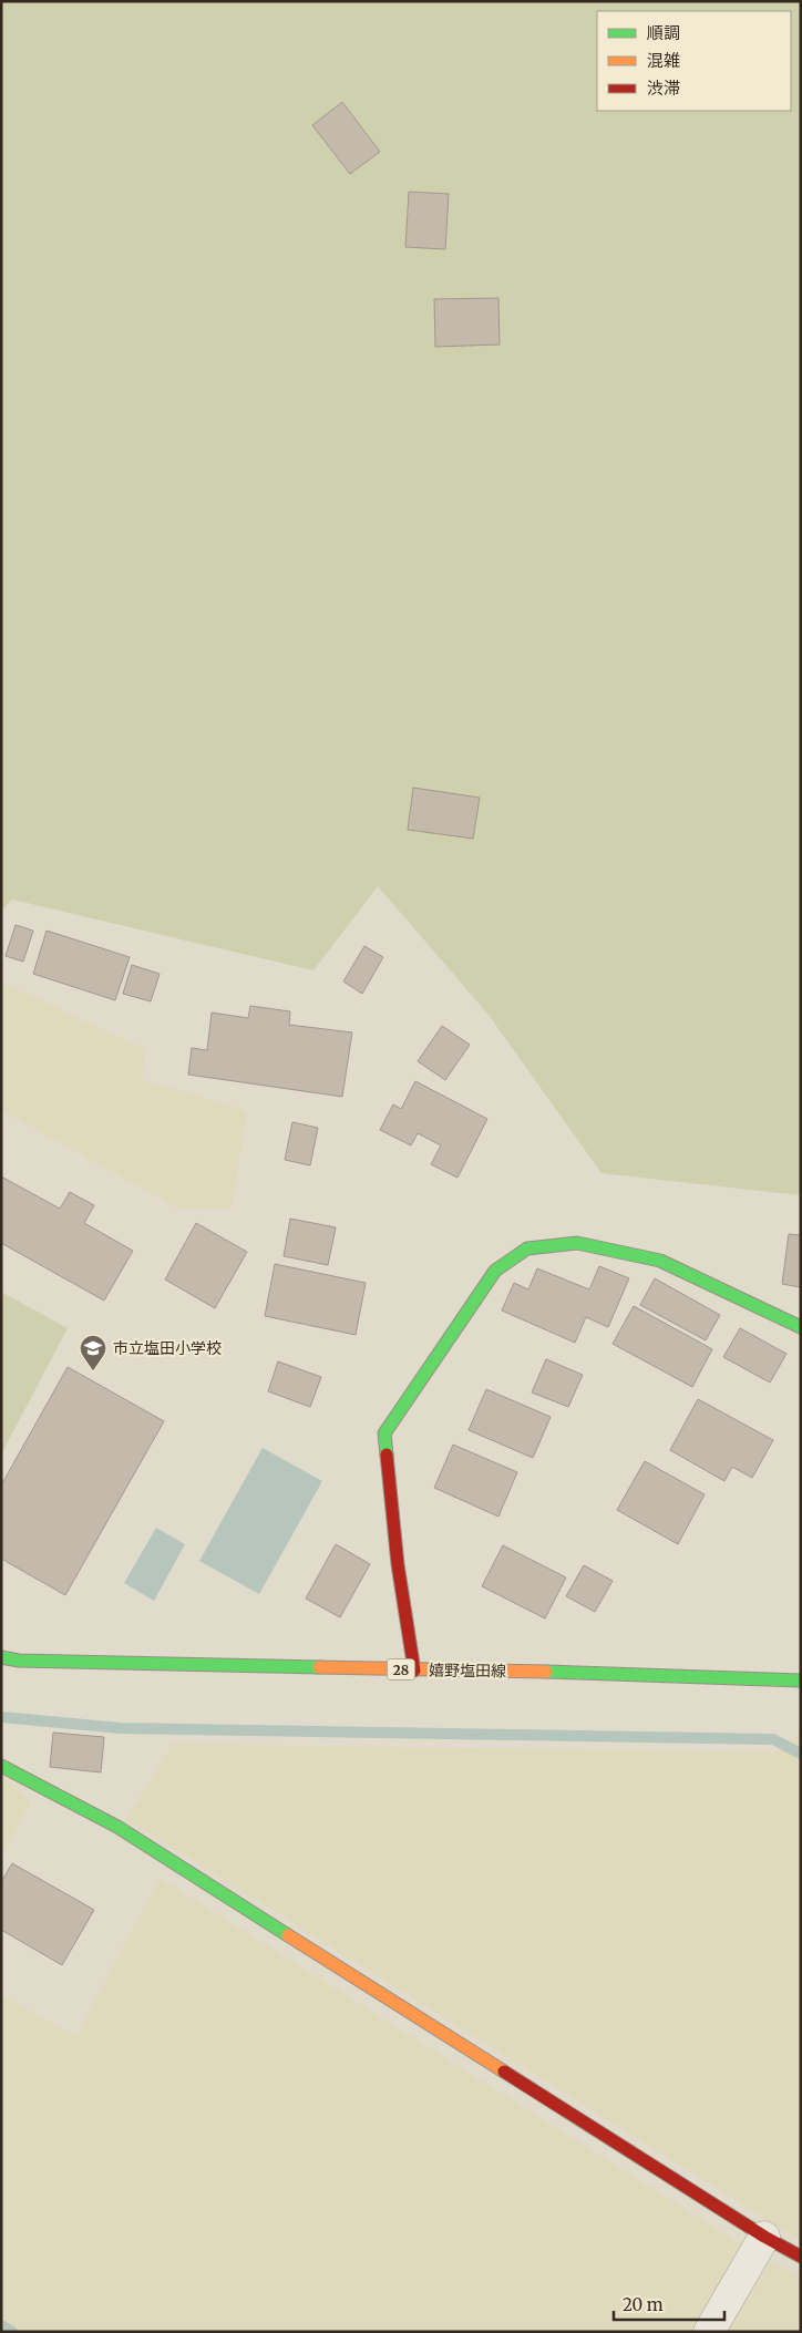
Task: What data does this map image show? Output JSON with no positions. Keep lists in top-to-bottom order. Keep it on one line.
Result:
{"streets":{"street":["28","嬉野塩田線"]},"places":{"school or university":["市立塩田小学校"]},"legend":["順調","混雑","渋滞"],"scale_bar":"20 m"}
